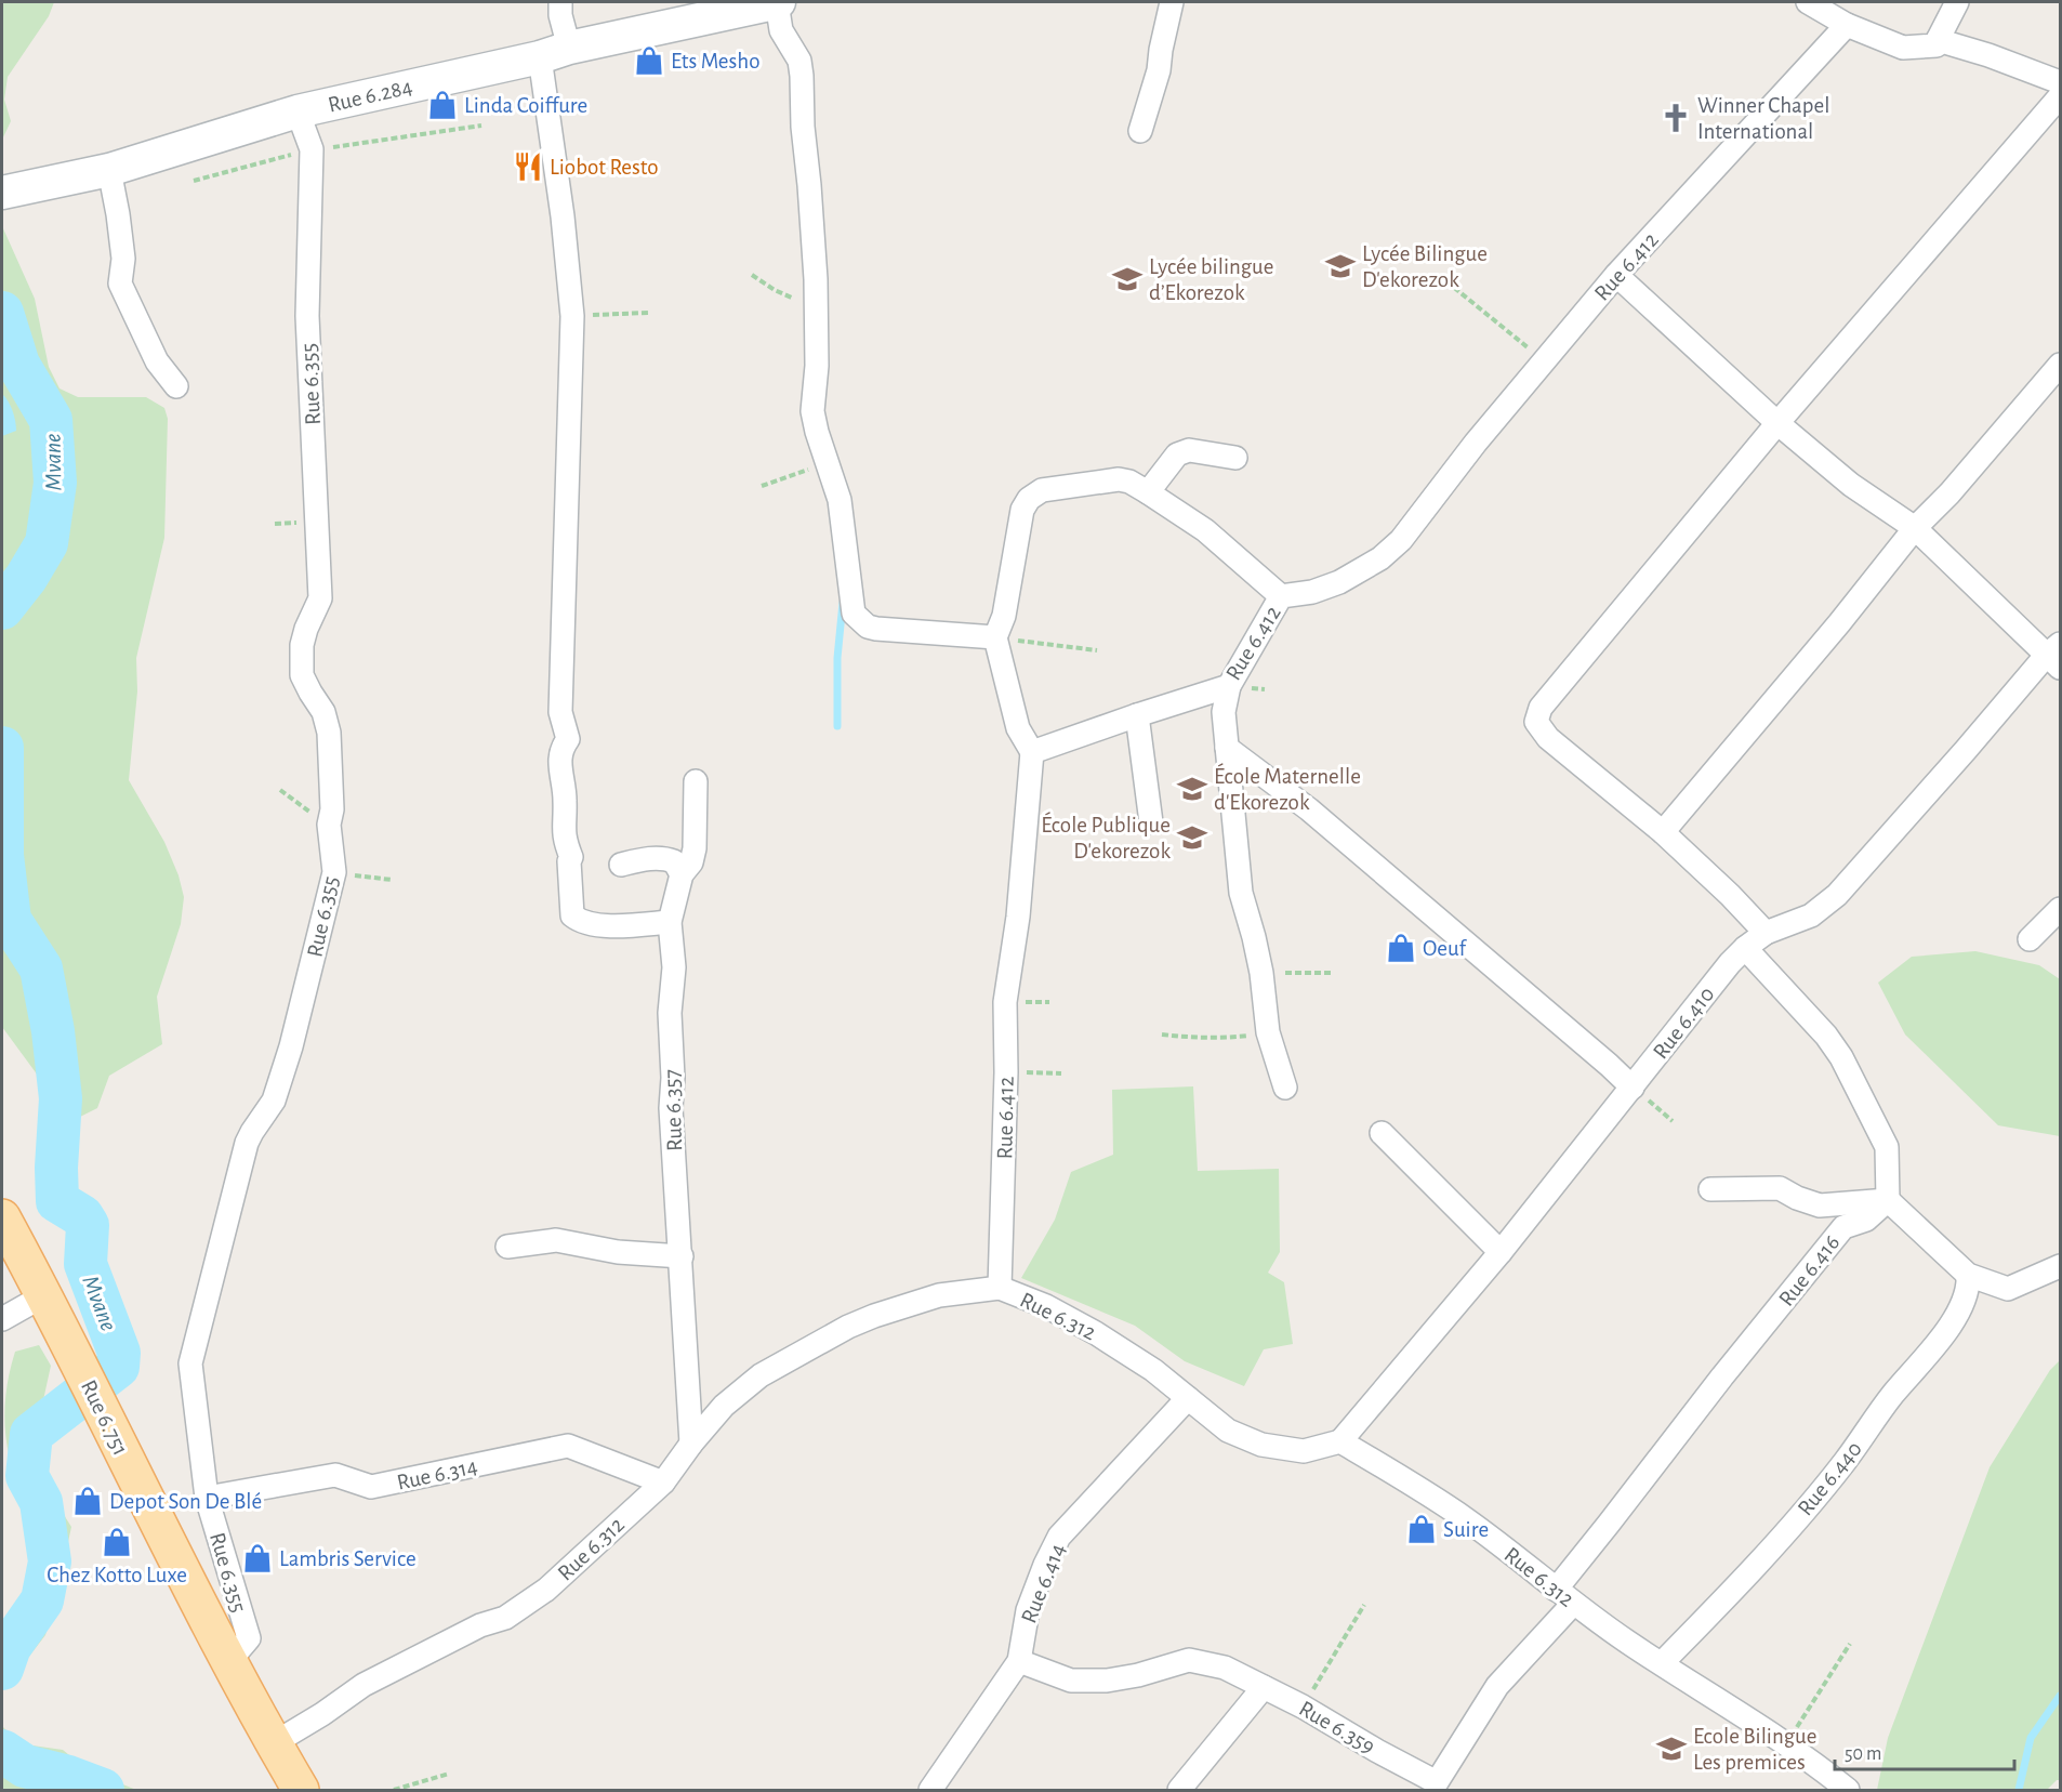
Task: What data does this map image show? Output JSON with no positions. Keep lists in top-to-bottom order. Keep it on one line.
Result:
{"streets":{"main road":["Rue 6.751"],"street":["Rue 6.284","Rue 6.412","Rue 6.355","Rue 6.410","Rue 6.357","Rue 6.416","Rue 6.312","Rue 6.314","Rue 6.440","Rue 6.414","Rue 6.359"]},"crossings":[["Rue 6.284","Rue 6.355"],["Rue 6.412","Rue 6.312"],["Rue 6.355","Rue 6.751"],["Rue 6.355","Rue 6.314"],["Rue 6.410","Rue 6.312"],["Rue 6.357","Rue 6.312"],["Rue 6.416","Rue 6.312"],["Rue 6.416","Rue 6.359"],["Rue 6.312","Rue 6.751"],["Rue 6.312","Rue 6.314"],["Rue 6.312","Rue 6.440"],["Rue 6.312","Rue 6.414"],["Rue 6.312","Rue 6.359"],["Rue 6.414","Rue 6.359"]],"water":["Mvane"],"places":{"shop":["Ets Mesho","Linda Coiffure","Oeuf","Depot Son De Blé","Suire","Chez Kotto Luxe","Lambris Service"],"church":["Winner Chapel International"],"restaurant":["Liobot Resto"],"school or university":["Lycée Bilingue D'ekorezok","Lycée bilingue d’Ekorezok","École Maternelle d'Ekorezok","École Publique D'ekorezok","Ecole Bilingue Les premices"]},"scale_bar":"50 m"}
